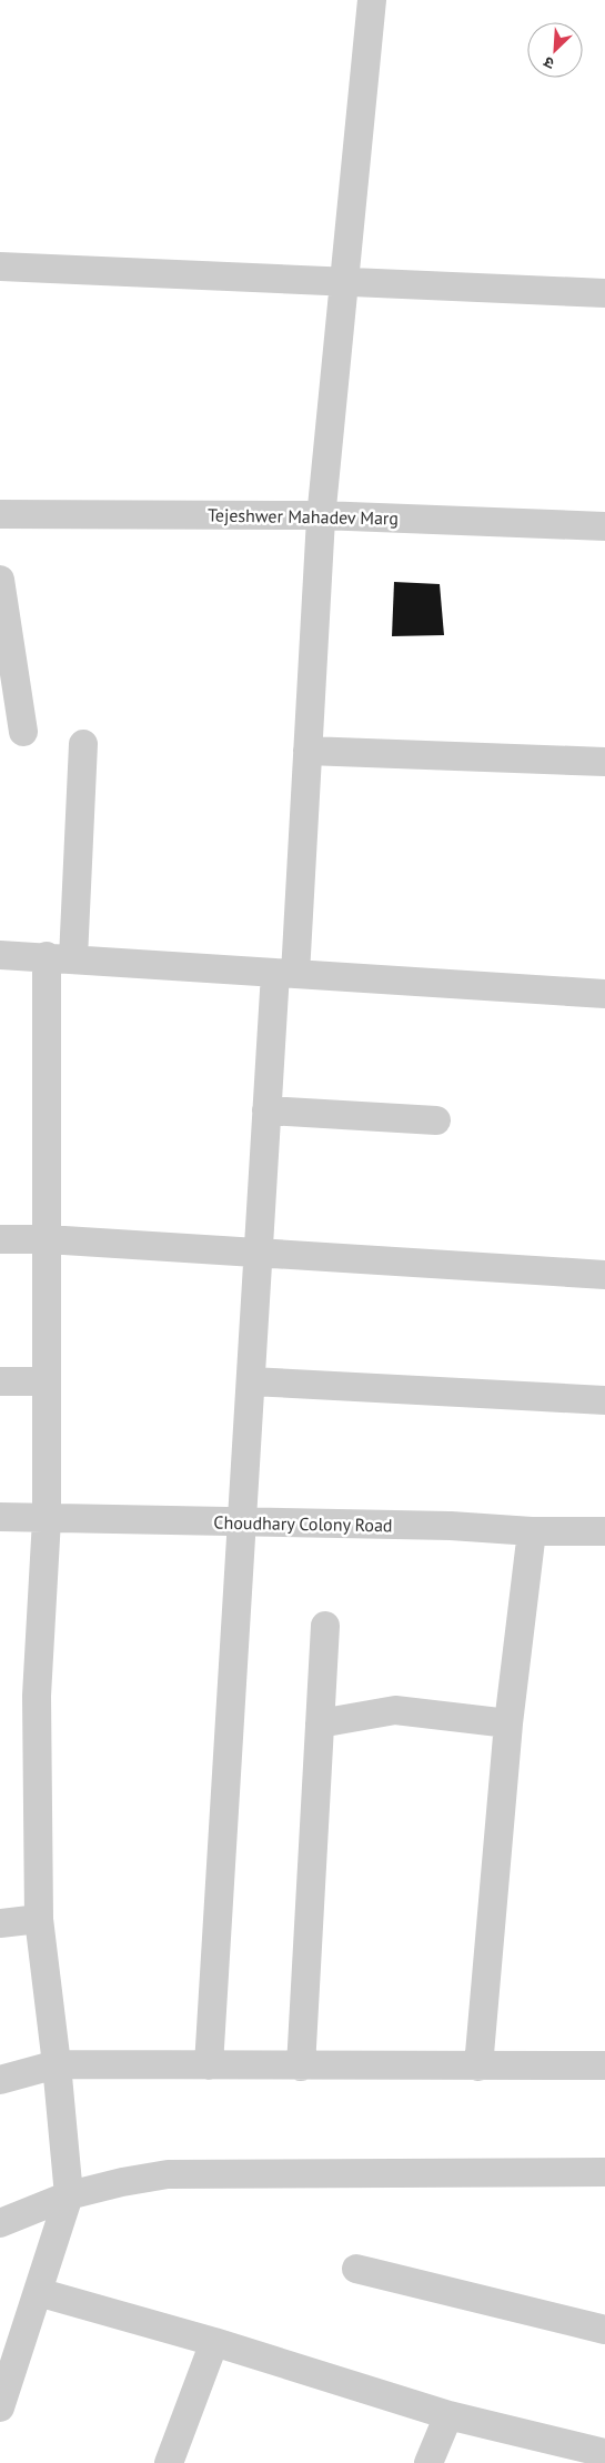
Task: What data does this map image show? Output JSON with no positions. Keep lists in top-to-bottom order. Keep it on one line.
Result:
{"streets":{"street":["Tejeshwer Mahadev Marg","Choudhary Colony Road"]},"north":"bottom left"}
